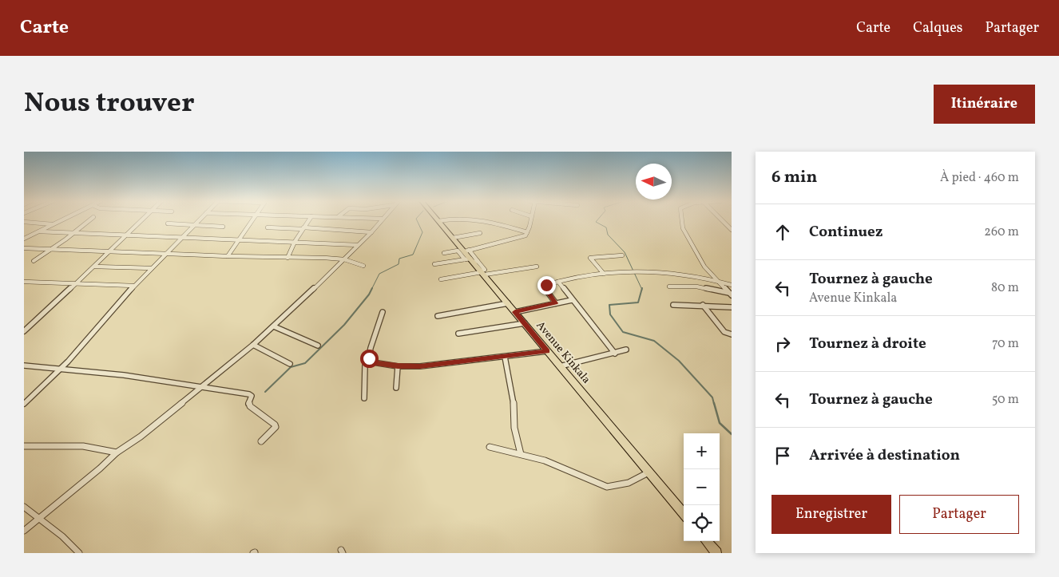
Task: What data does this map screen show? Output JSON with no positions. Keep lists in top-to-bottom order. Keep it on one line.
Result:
{"streets":{"main road":["Avenue Kinkala"]},"north":"left","page":{"header":"Carte","nav":["Carte","Calques","Partager"],"title":"Nous trouver","buttons":["Itinéraire",["Enregistrer","Partager"]],"heading":["6 min","À pied · 460 m"],"list":[["Continuez","260 m"],["Tournez à gauche","Avenue Kinkala","80 m"],["Tournez à droite","70 m"],["Tournez à gauche","50 m"],"Arrivée à destination"],"map_buttons":["+","−"]}}
